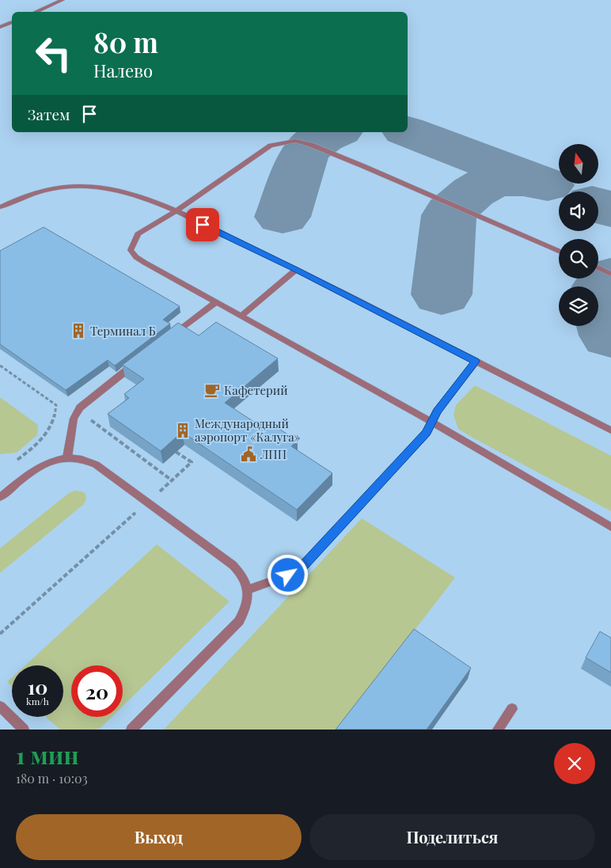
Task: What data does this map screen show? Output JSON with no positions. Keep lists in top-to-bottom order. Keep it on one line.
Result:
{"places":{"building":["Терминал Б","Международный аэропорт «Калуга»"],"cafe":["Кафетерий"],"public building":["ЛПП"]},"north":"top","page":{"turn":["80 m","Налево"],"then":"Затем","speed":"10 km/h","limit":"20","heading":["1 мин","180 m · 10:03"],"buttons":["Выход","Поделиться"]}}
